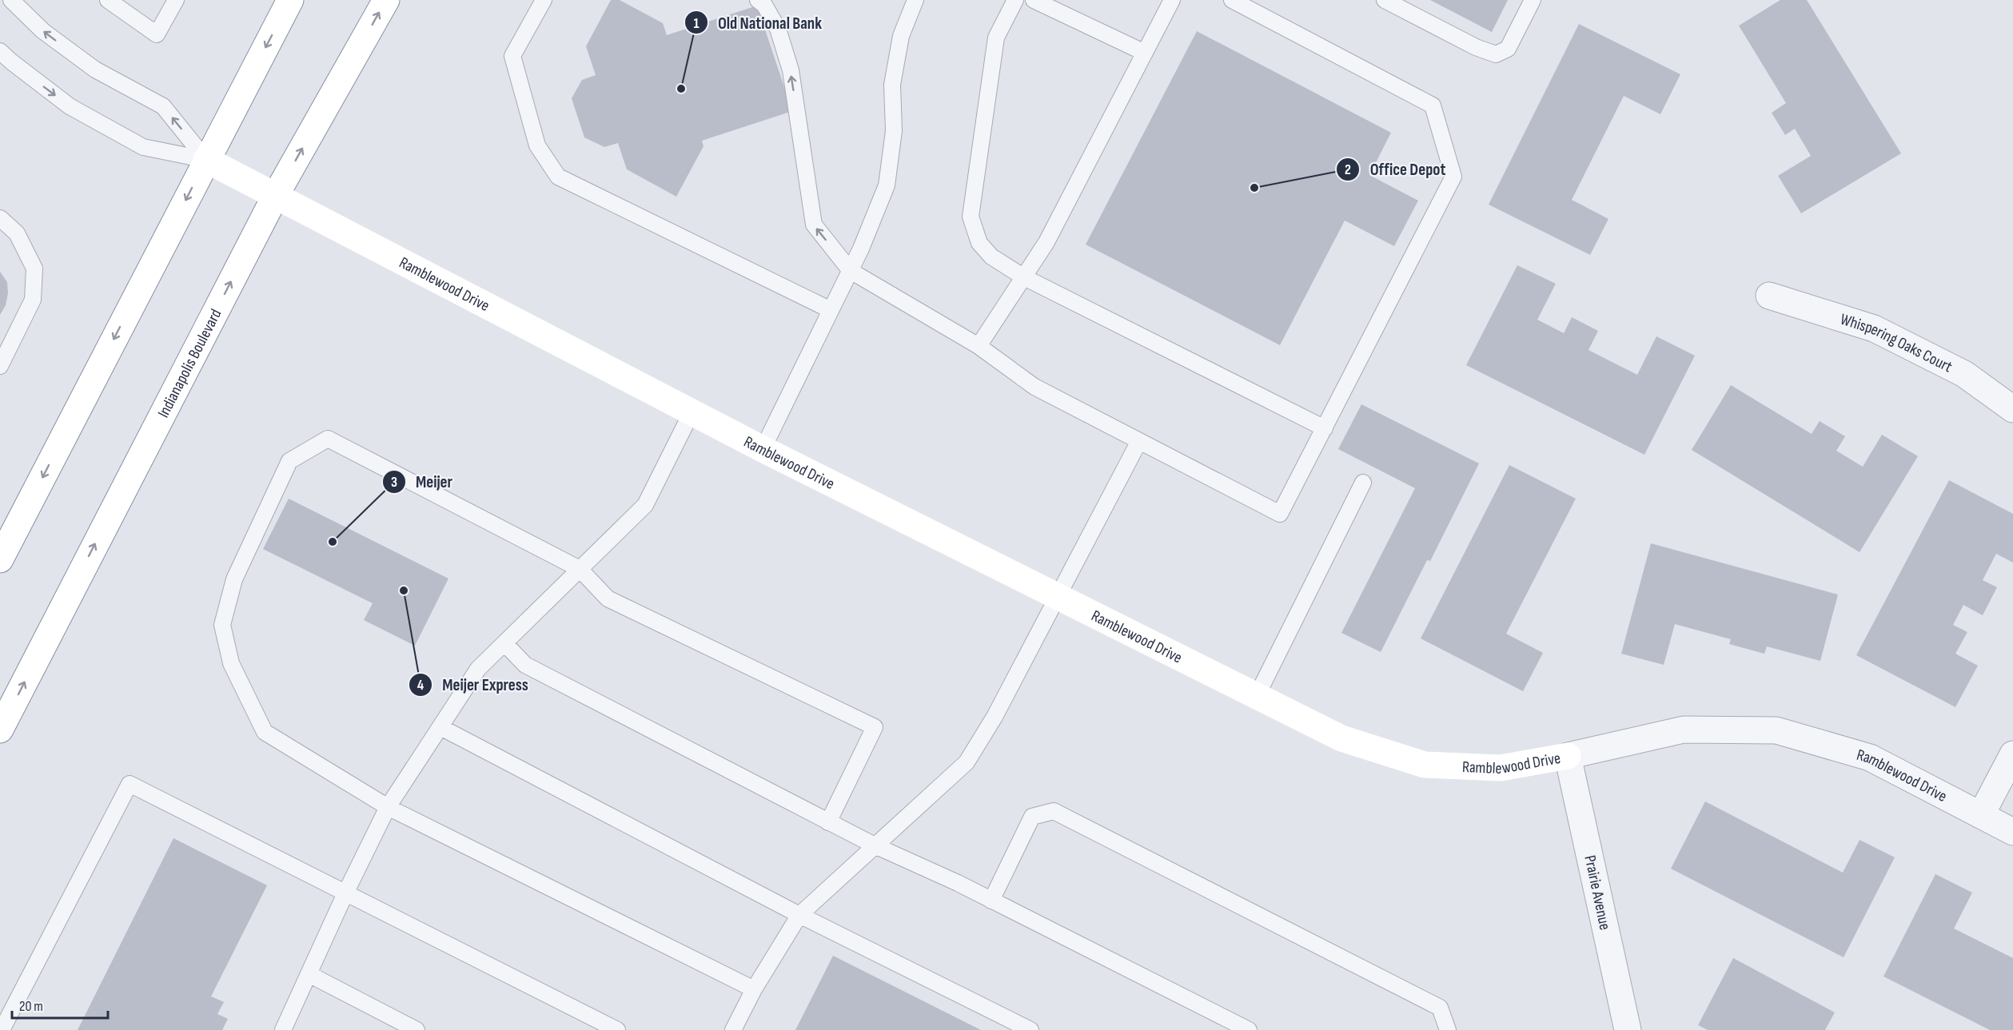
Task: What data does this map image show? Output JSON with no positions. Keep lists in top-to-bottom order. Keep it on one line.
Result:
{"streets":{"main road":["Ramblewood Drive","Indianapolis Boulevard"],"street":["Whispering Oaks Court","Prairie Avenue"]},"crossings":[["Ramblewood Drive","Indianapolis Boulevard"],["Ramblewood Drive","Prairie Avenue"]],"places":["Old National Bank","Office Depot","Meijer","Meijer Express"],"scale_bar":"20 m"}
